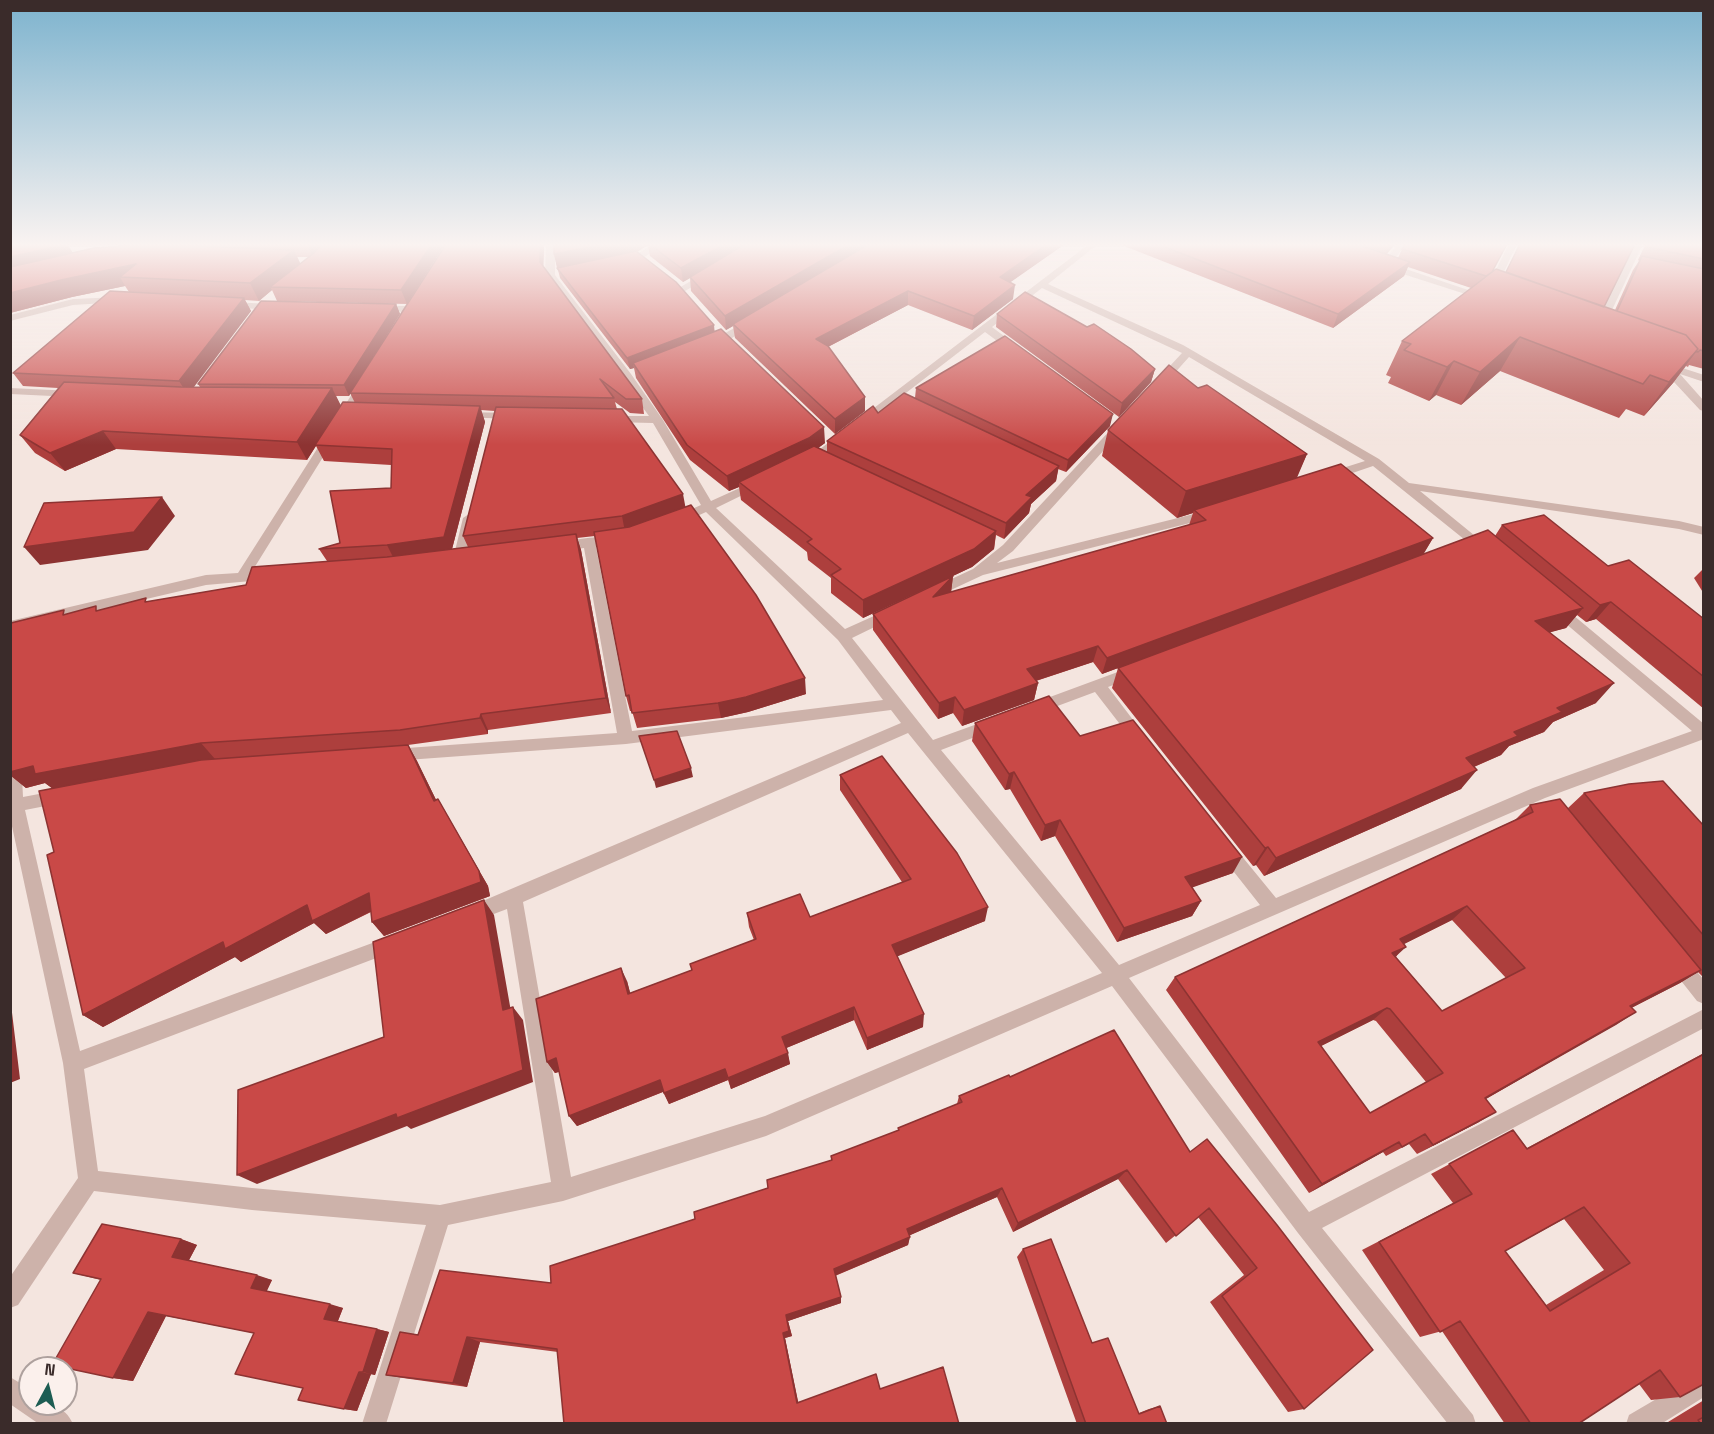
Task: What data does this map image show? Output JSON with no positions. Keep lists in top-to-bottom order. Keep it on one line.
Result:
{"north":"top"}
